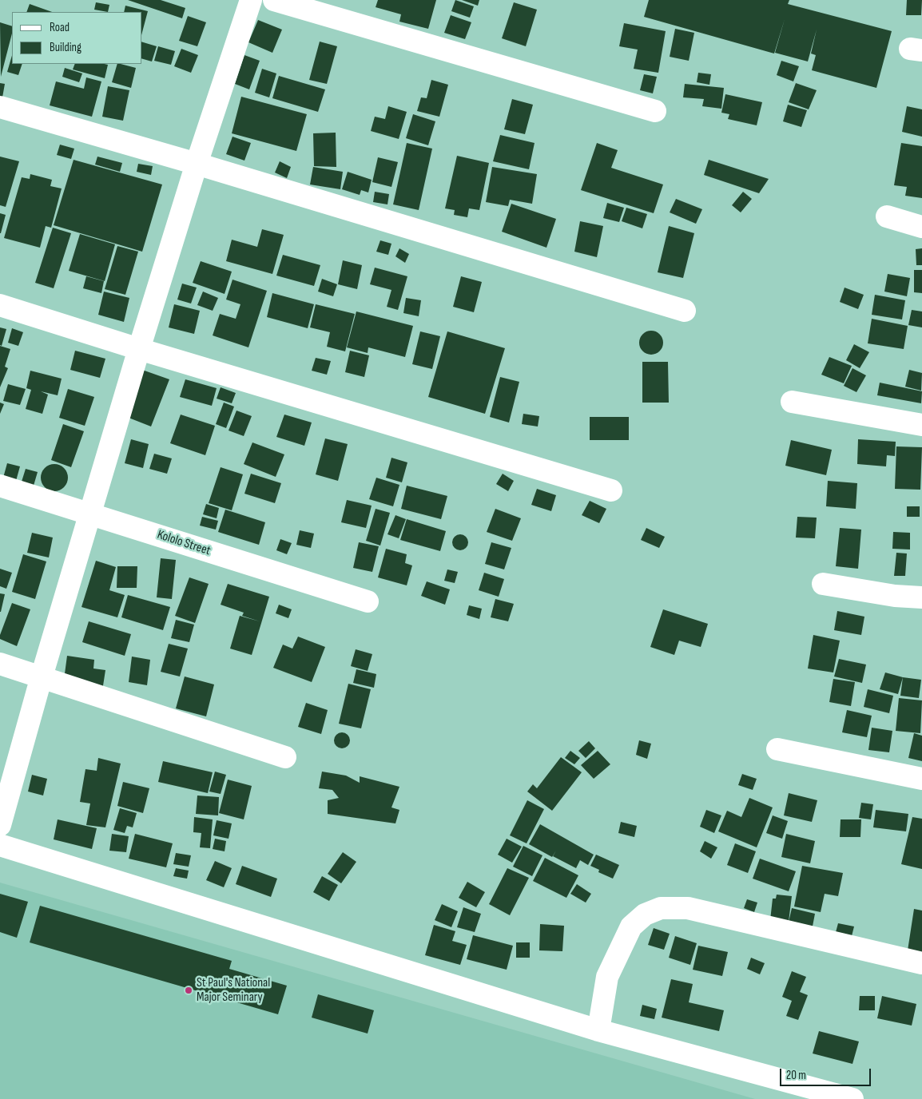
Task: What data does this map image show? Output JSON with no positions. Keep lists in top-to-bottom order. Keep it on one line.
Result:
{"streets":{"street":["Kololo Street"]},"places":["St Paul's National Major Seminary"],"legend":["Road","Building"],"scale_bar":"20 m"}
